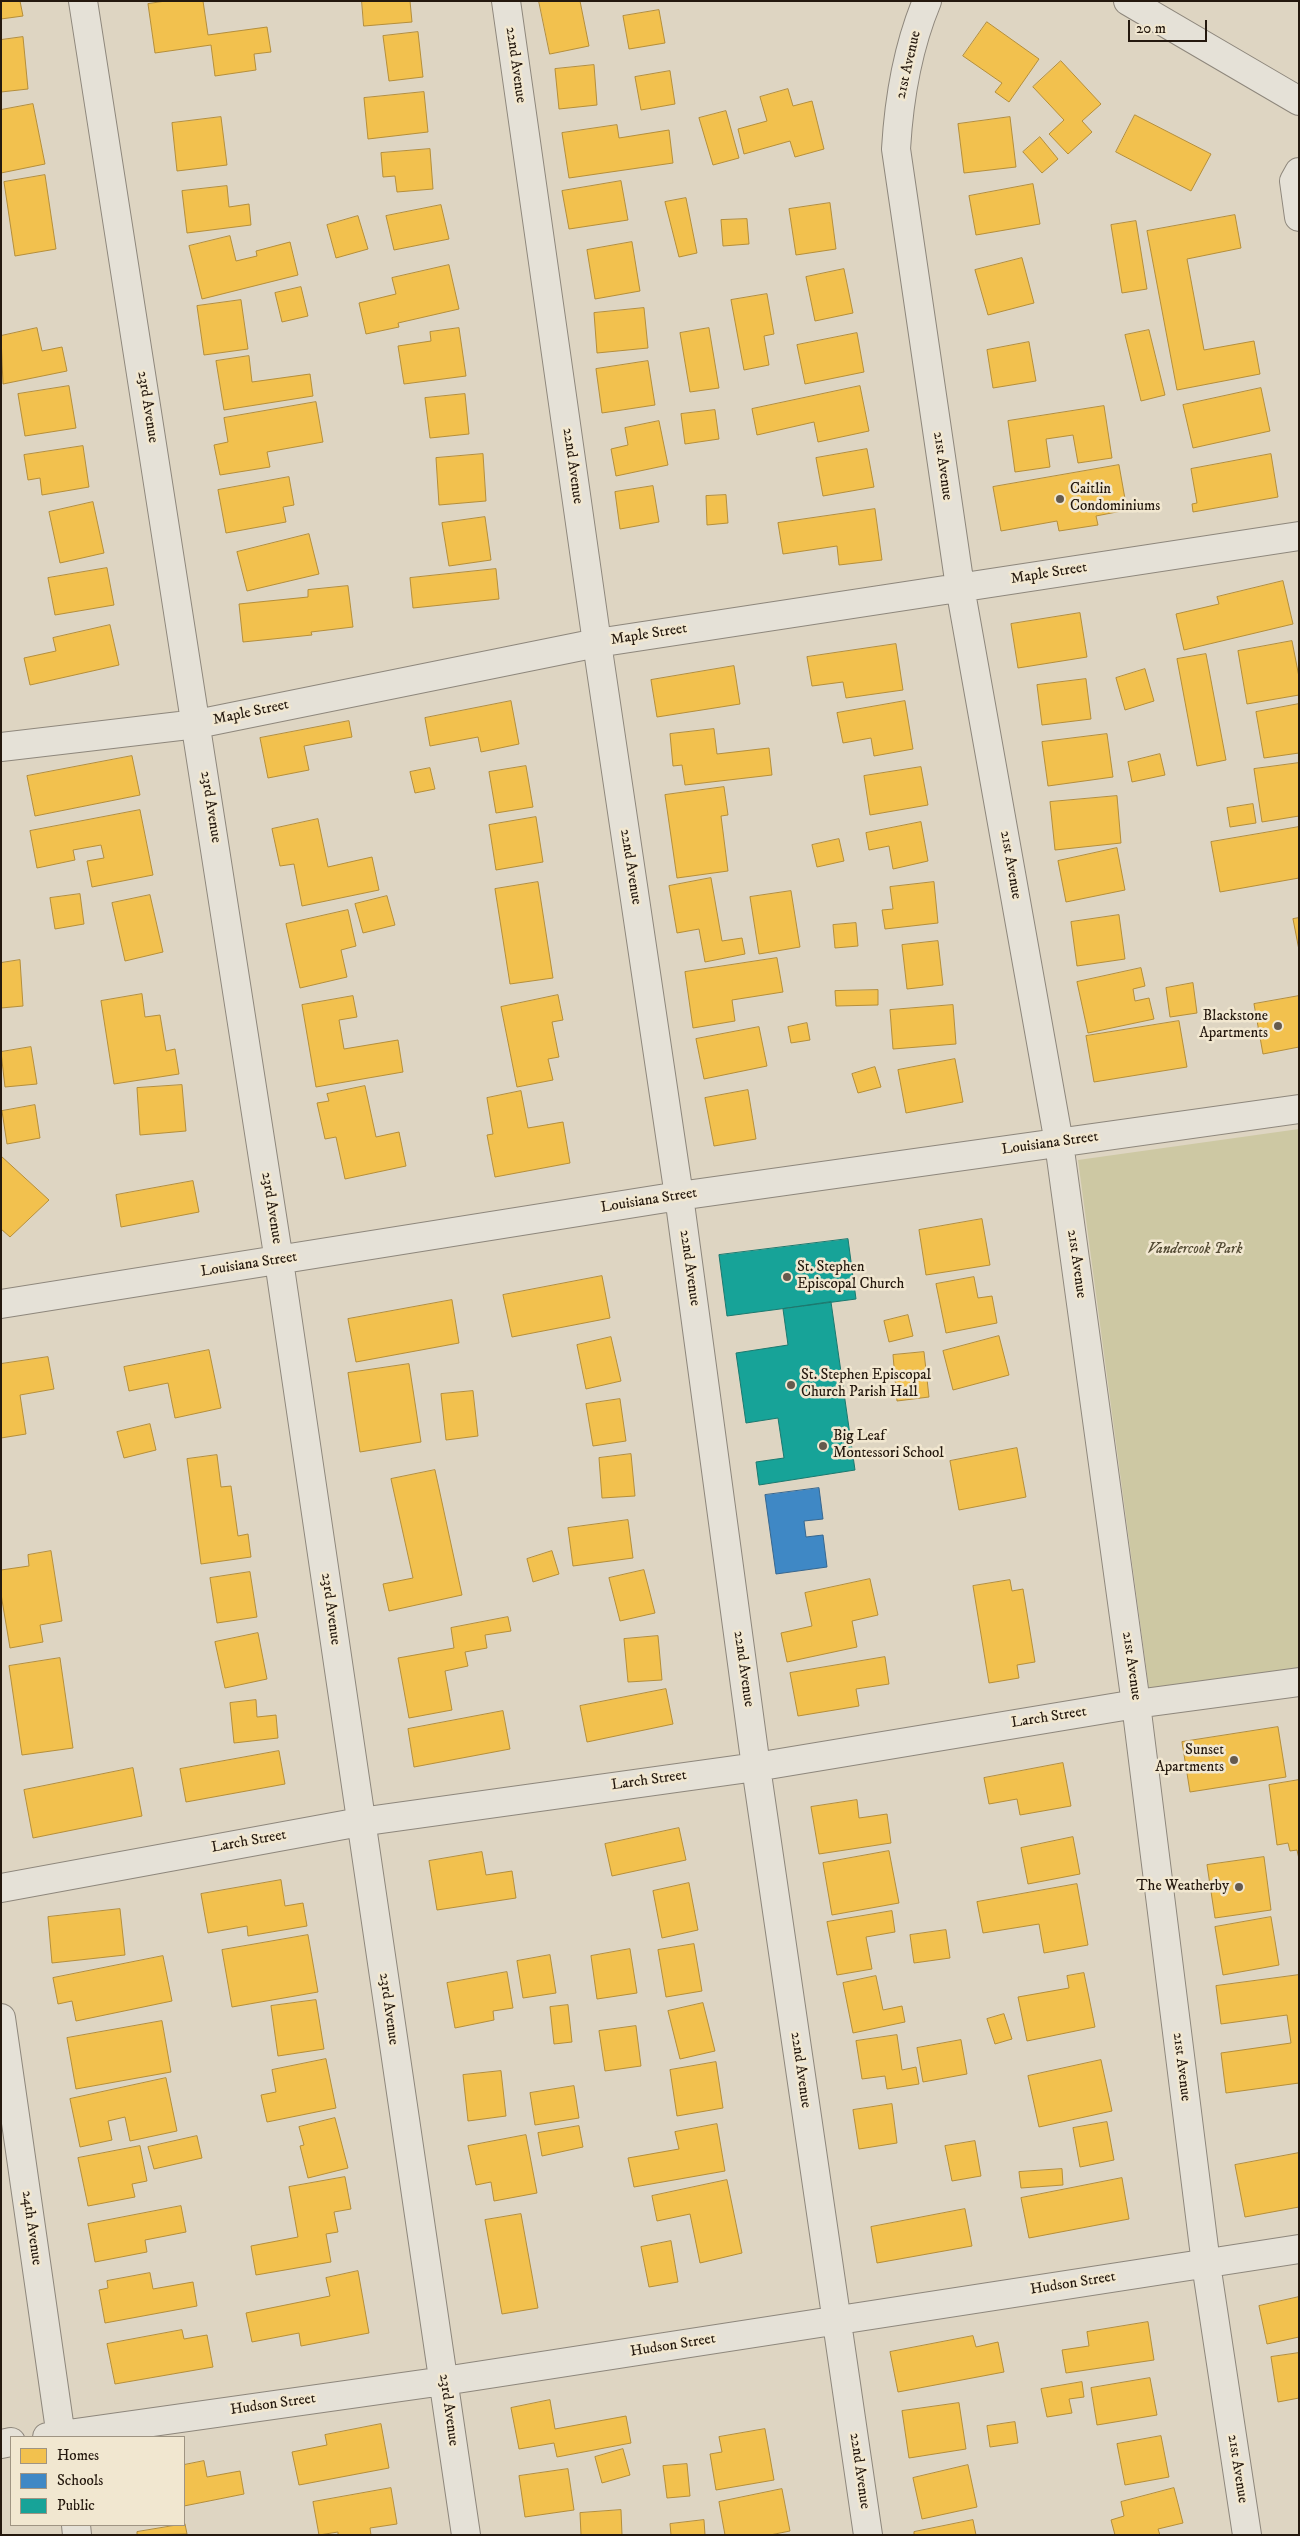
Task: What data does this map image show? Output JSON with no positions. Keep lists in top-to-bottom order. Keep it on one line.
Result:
{"streets":{"street":["22nd Avenue","21st Avenue","23rd Avenue","Maple Street","Louisiana Street","Larch Street","24th Avenue","Hudson Street"]},"crossings":[["22nd Avenue","Maple Street"],["22nd Avenue","Louisiana Street"],["22nd Avenue","Larch Street"],["22nd Avenue","Hudson Street"],["21st Avenue","Maple Street"],["21st Avenue","Louisiana Street"],["21st Avenue","Larch Street"],["21st Avenue","Hudson Street"],["23rd Avenue","Maple Street"],["23rd Avenue","Louisiana Street"],["23rd Avenue","Larch Street"],["23rd Avenue","Hudson Street"]],"parks":["Vandercook Park"],"places":["Caitlin Condominiums","Blackstone Apartments","St. Stephen Episcopal Church","St. Stephen Episcopal Church Parish Hall","Big Leaf Montessori School","Sunset Apartments","The Weatherby"],"legend":["Homes","Schools","Public"],"scale_bar":"20 m"}
